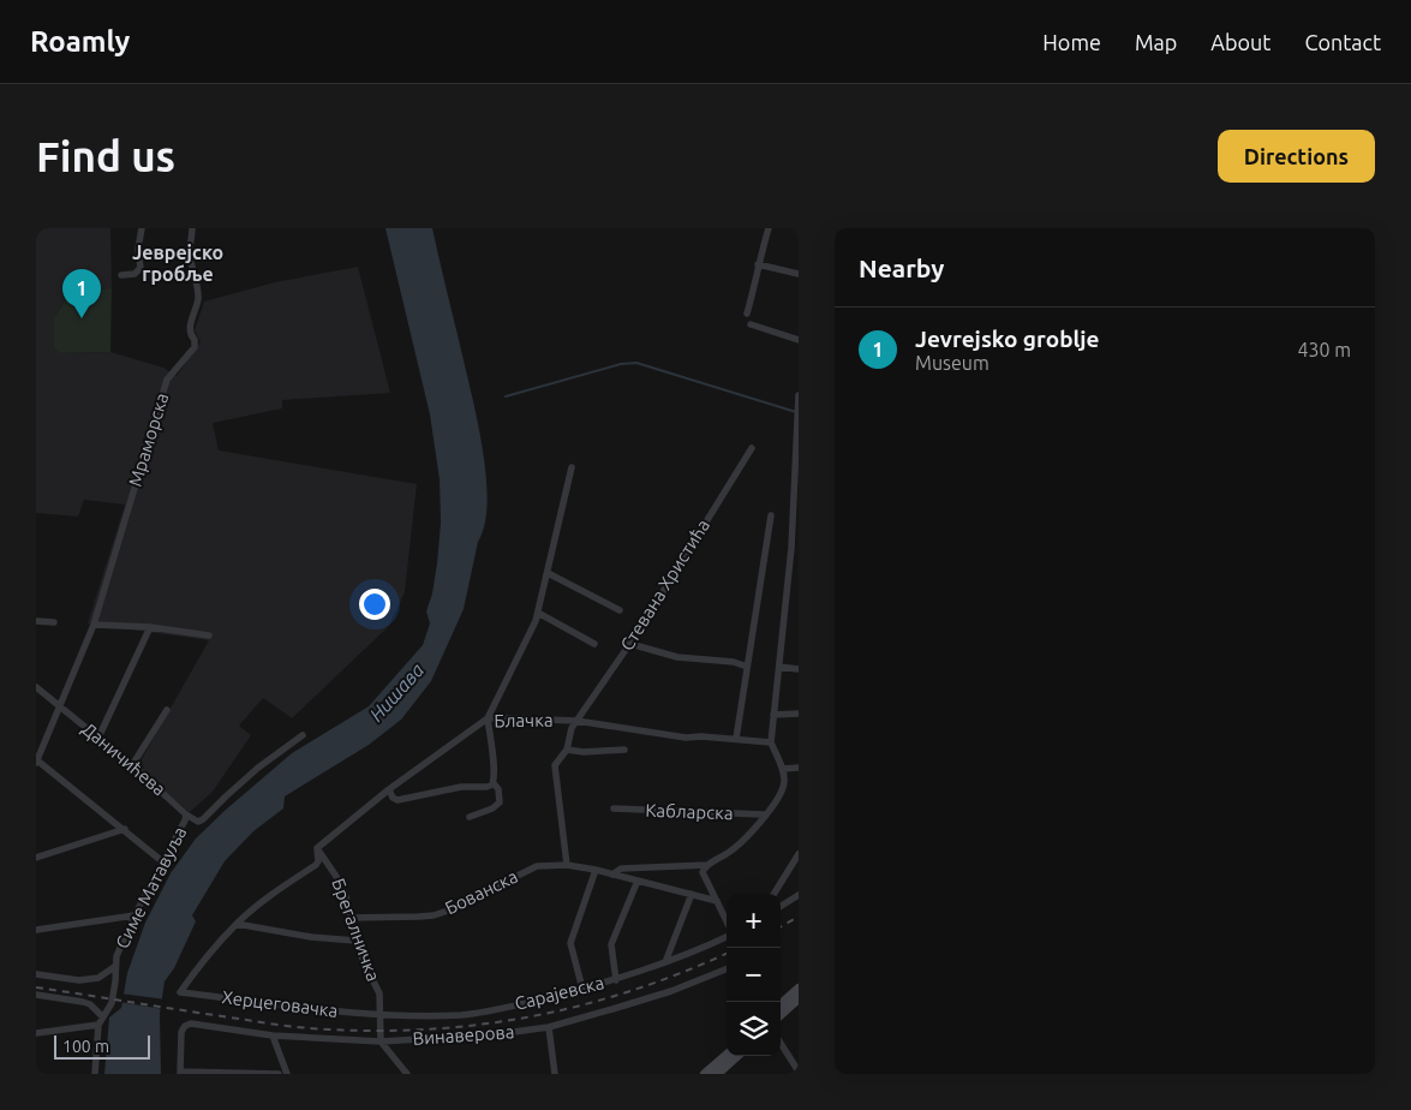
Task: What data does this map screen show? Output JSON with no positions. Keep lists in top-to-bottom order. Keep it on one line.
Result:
{"streets":{"street":["Мраморска","Стевана Христића","Блачка","Даничићева","Кабларска","Симе Матавуља","Бованска","Брегалничка","Сарајевска","Херцеговачка","Винаверова"]},"crossings":[["Стевана Христића","Блачка"],["Стевана Христића","Бованска"],["Блачка","Брегалничка"],["Даничићева","Симе Матавуља"],["Бованска","Брегалничка"],["Брегалничка","Сарајевска"],["Брегалничка","Херцеговачка"],["Брегалничка","Винаверова"],["Сарајевска","Херцеговачка"]],"districts":["Јеврејско гробље"],"water":["Нишава"],"scale_bar":"100 m","page":{"header":"Roamly","nav":["Home","Map","About","Contact"],"buttons":"Directions","title":"Find us","heading":"Nearby","pins":"1","list":[{"mark":"1","name":"Jevrejsko groblje","note":"Museum","value":"430 m"}],"map_buttons":["+","−"],"scale":"100 m"}}
